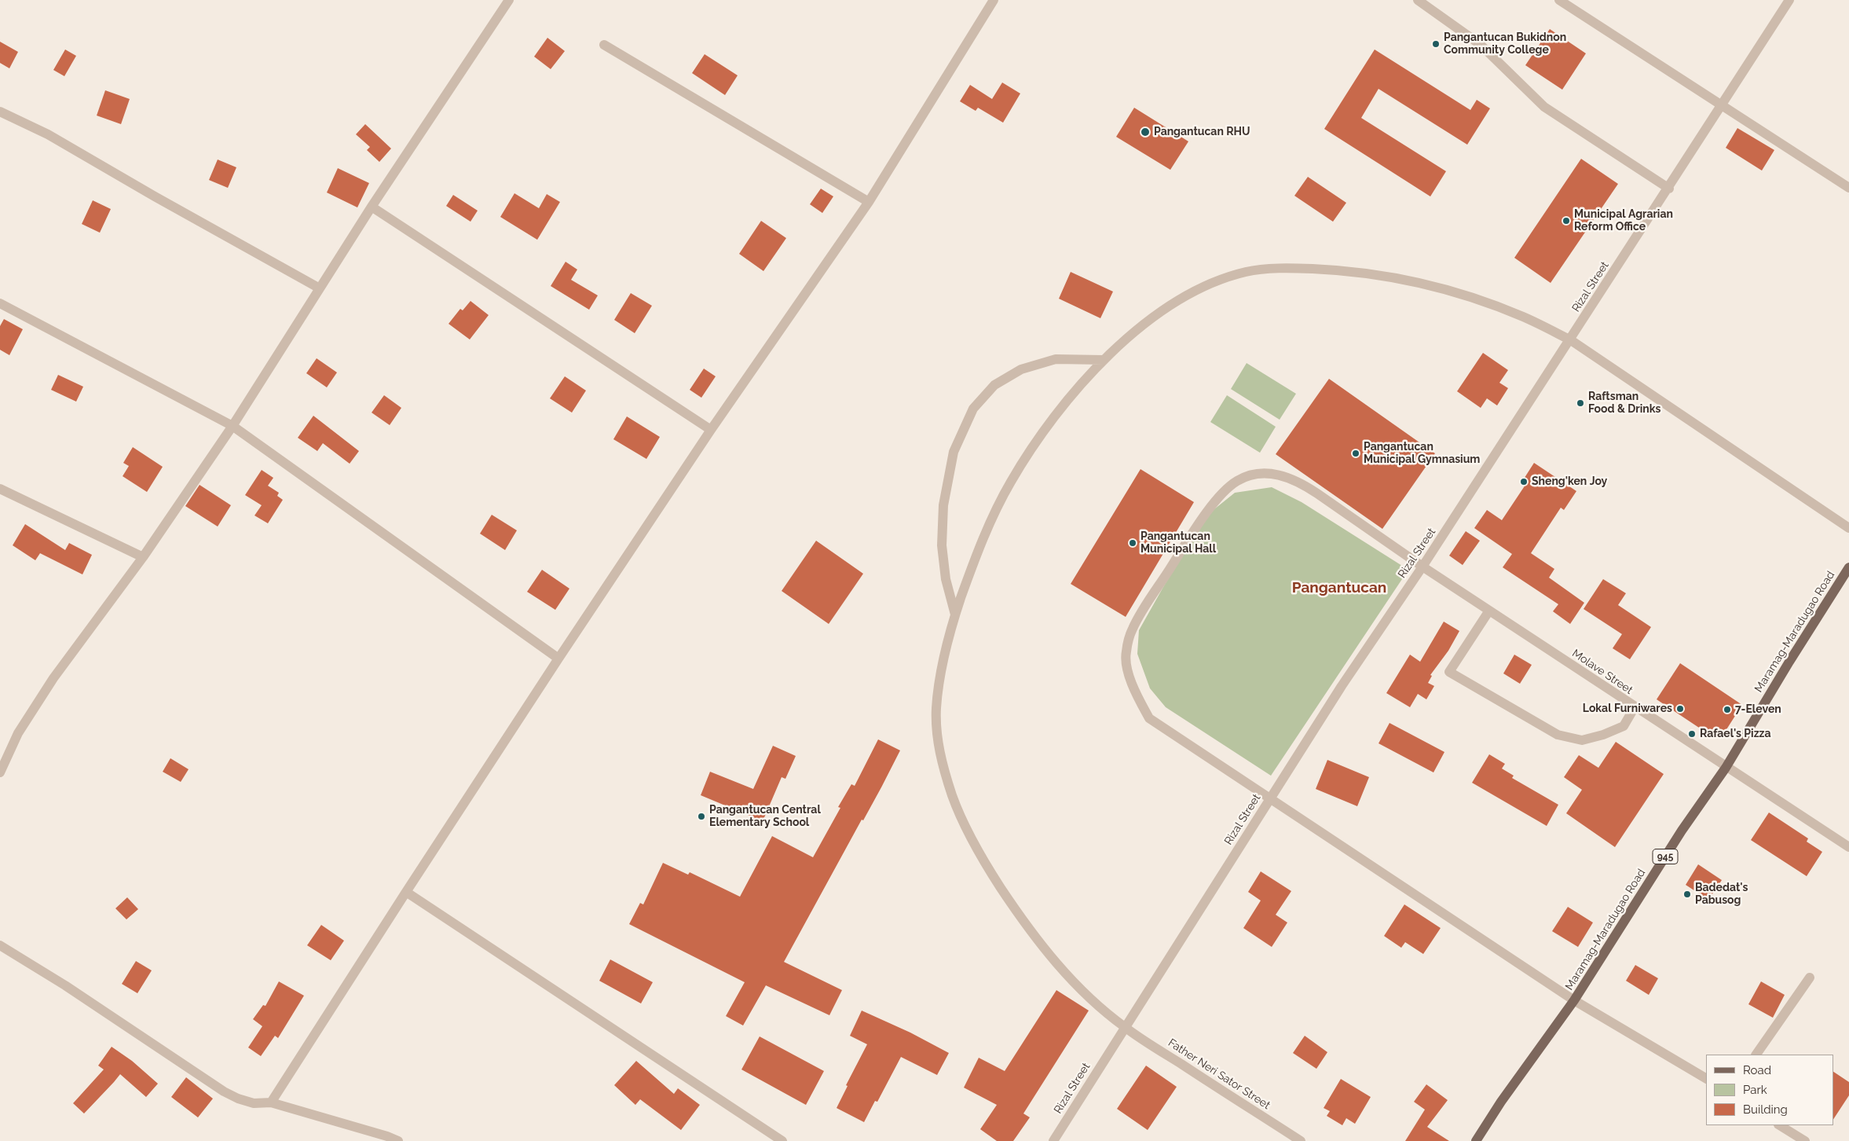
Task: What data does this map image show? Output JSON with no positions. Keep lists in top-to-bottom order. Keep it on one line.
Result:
{"streets":{"main road":["Maramag-Maradugao Road","945"],"street":["Rizal Street","Molave Street","Father Neri Sator Street"]},"crossings":[["Rizal Street","Molave Street"],["Rizal Street","Father Neri Sator Street"],["Maramag-Maradugao Road","Molave Street"]],"districts":["Pangantucan"],"places":["Pangantucan Bukidnon Community College","Pangantucan RHU","Municipal Agrarian Reform Office","Raftsman Food & Drinks","Pangantucan Municipal Gymnasium","Sheng'ken Joy","Pangantucan Municipal Hall","Lokal Furniwares","7-Eleven","Rafael's Pizza","Pangantucan Central Elementary School","Badedat's Pabusog"],"legend":["Road","Park","Building"]}
